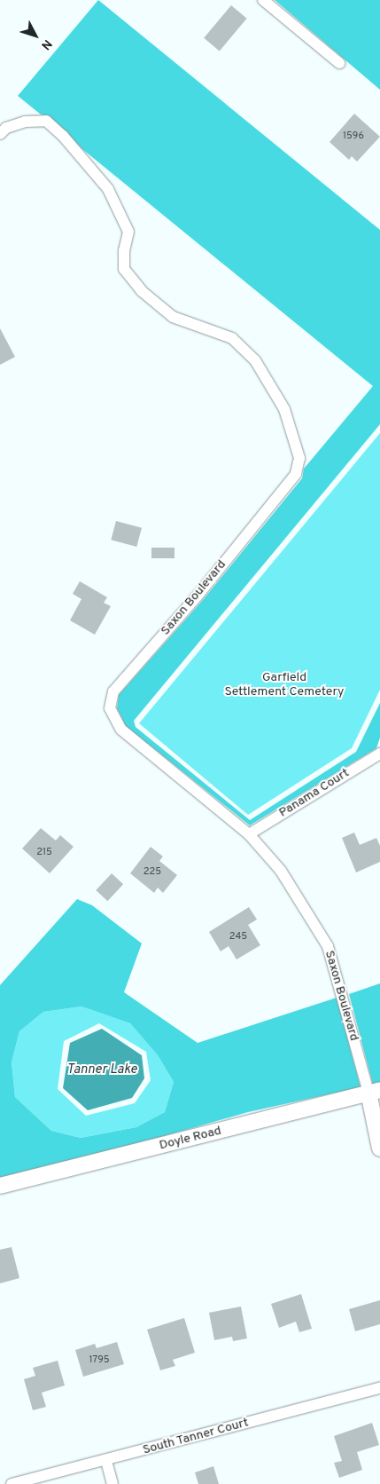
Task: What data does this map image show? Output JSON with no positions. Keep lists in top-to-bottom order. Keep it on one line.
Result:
{"streets":{"main road":["Saxon Boulevard","Doyle Road"],"street":["Panama Court","South Tanner Court"]},"crossings":[["Saxon Boulevard","Panama Court"],["Saxon Boulevard","Doyle Road"]],"water":["Tanner Lake"],"parks":["Garfield Settlement Cemetery"],"house_numbers":["1596","215","225","245","1795"],"north":"bottom right"}
